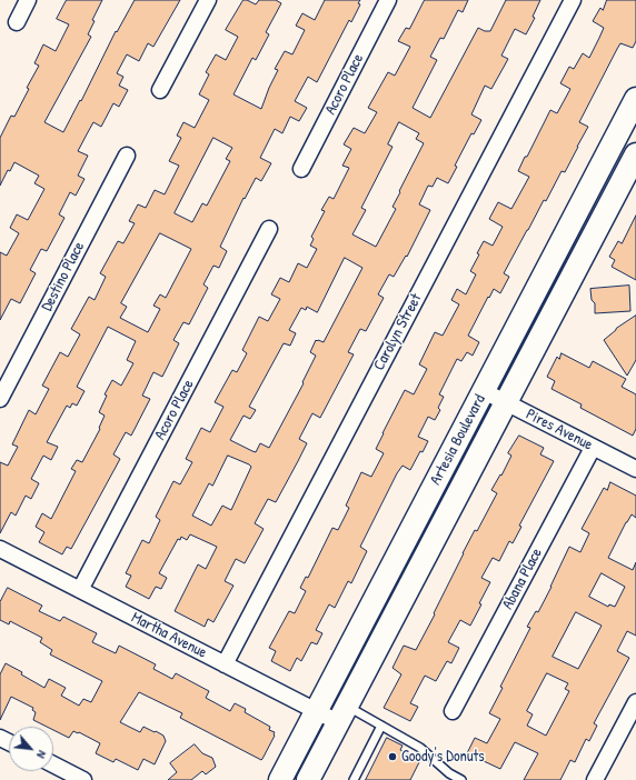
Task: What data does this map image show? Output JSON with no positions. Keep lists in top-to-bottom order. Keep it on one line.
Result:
{"streets":{"main road":["Artesia Boulevard"],"street":["Acoro Place","Destino Place","Carolyn Street","Pires Avenue","Abana Place","Martha Avenue"]},"crossings":[["Acoro Place","Martha Avenue"],["Carolyn Street","Martha Avenue"],["Pires Avenue","Artesia Boulevard"],["Pires Avenue","Abana Place"],["Artesia Boulevard","Martha Avenue"]],"places":["Goody's Donuts"],"north":"bottom right"}
